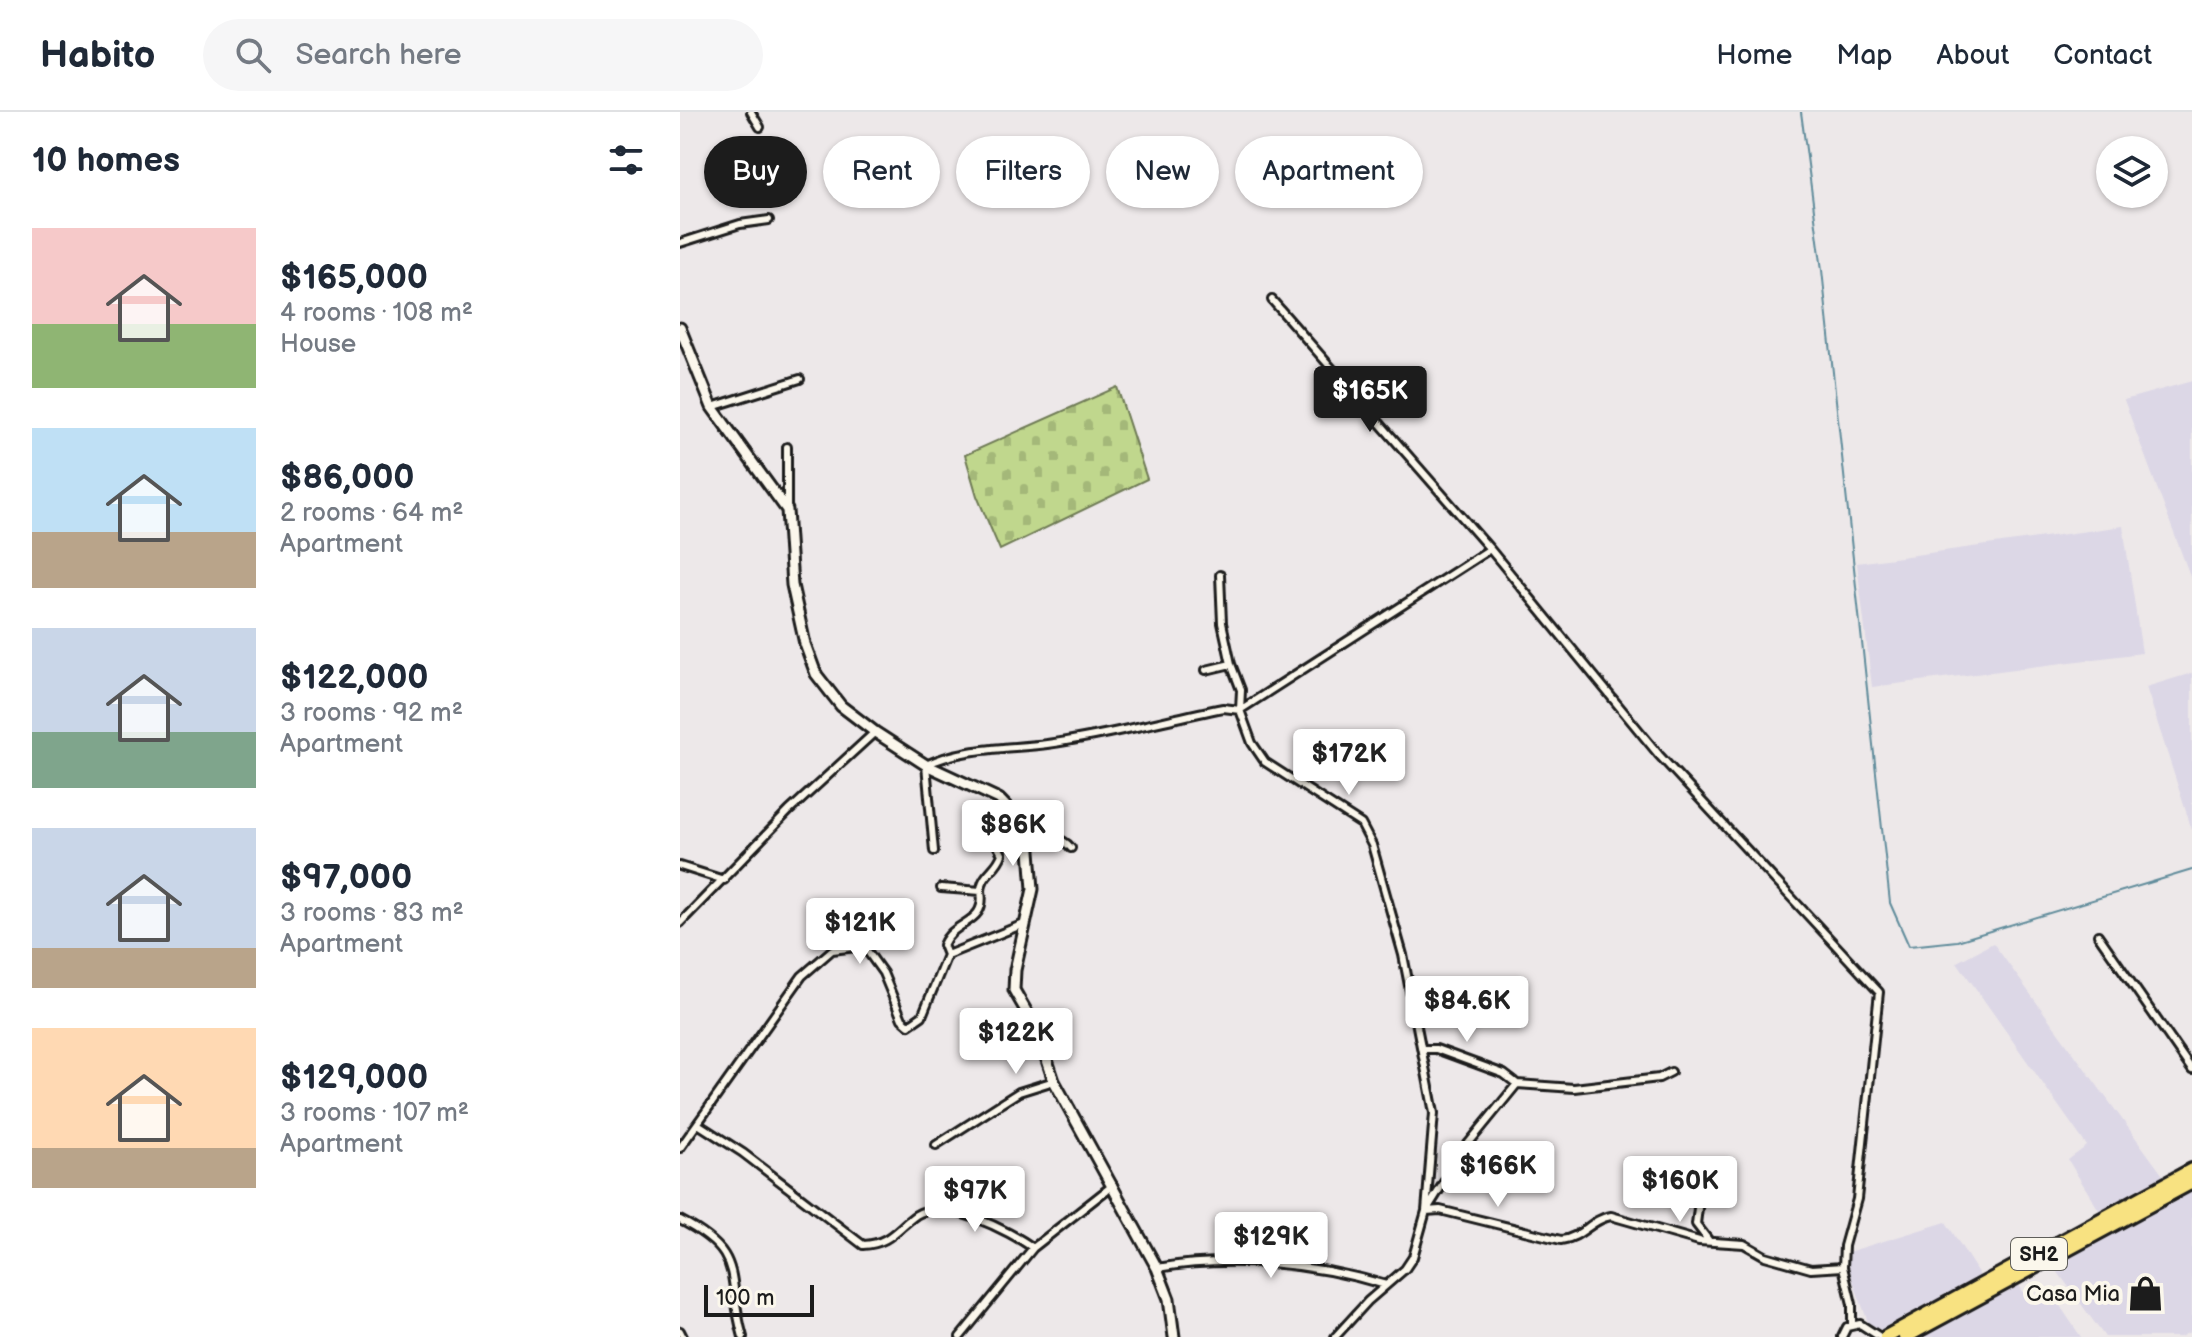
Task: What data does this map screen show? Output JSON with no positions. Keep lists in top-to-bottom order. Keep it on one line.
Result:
{"streets":{"highway":["SH2"]},"places":{"shop":["Casa Mia"]},"scale_bar":"100 m","page":{"header":"Habito","search":"Search here","nav":["Home","Map","About","Contact"],"heading":"10 homes","chip":["Buy","Rent","Filters","New","Apartment"],"list":[{"name":"$165,000","note":"4 rooms · 108 m² · House"},{"name":"$86,000","note":"2 rooms · 64 m² · Apartment"},{"name":"$122,000","note":"3 rooms · 92 m² · Apartment"},{"name":"$97,000","note":"3 rooms · 83 m² · Apartment"},{"name":"$129,000","note":"3 rooms · 107 m² · Apartment"}],"price":["$165K","$172K","$86K","$121K","$84.6K","$122K","$166K","$160K","$97K","$129K"],"scale":"100 m"}}
